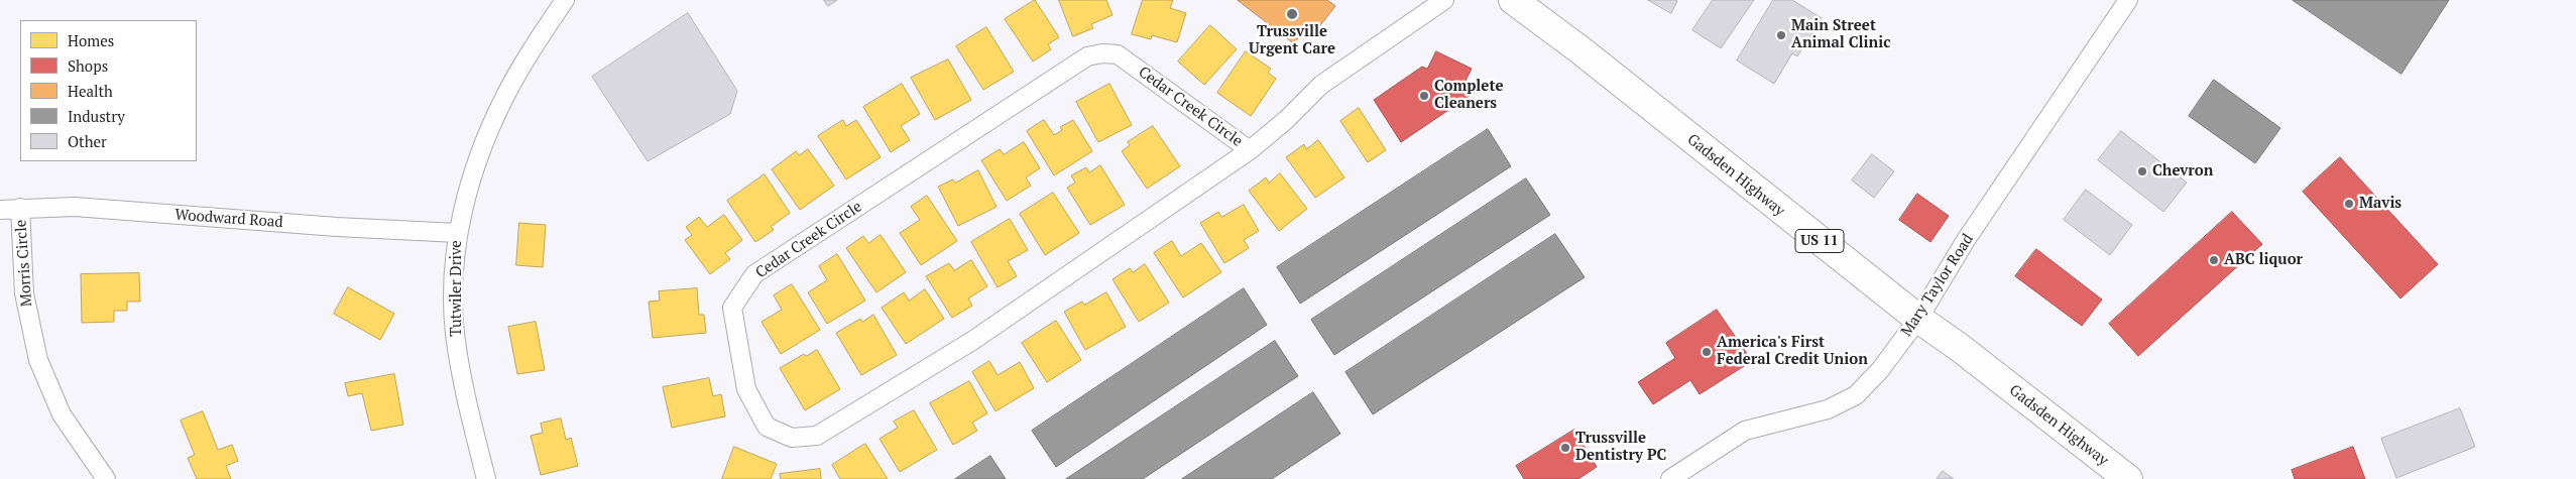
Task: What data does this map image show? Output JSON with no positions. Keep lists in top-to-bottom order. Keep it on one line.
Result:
{"streets":{"main road":["Gadsden Highway","US 11"],"street":["Cedar Creek Circle","Woodward Road","Morris Circle","Mary Taylor Road","Tutwiler Drive"]},"crossings":[["Gadsden Highway","Mary Taylor Road"],["Woodward Road","Morris Circle"],["Woodward Road","Tutwiler Drive"]],"places":["Trussville Urgent Care","Main Street Animal Clinic","Complete Cleaners","Chevron","Mavis","ABC liquor","America's First Federal Credit Union","Trussville Dentistry PC"],"legend":["Homes","Shops","Health","Industry","Other"]}
